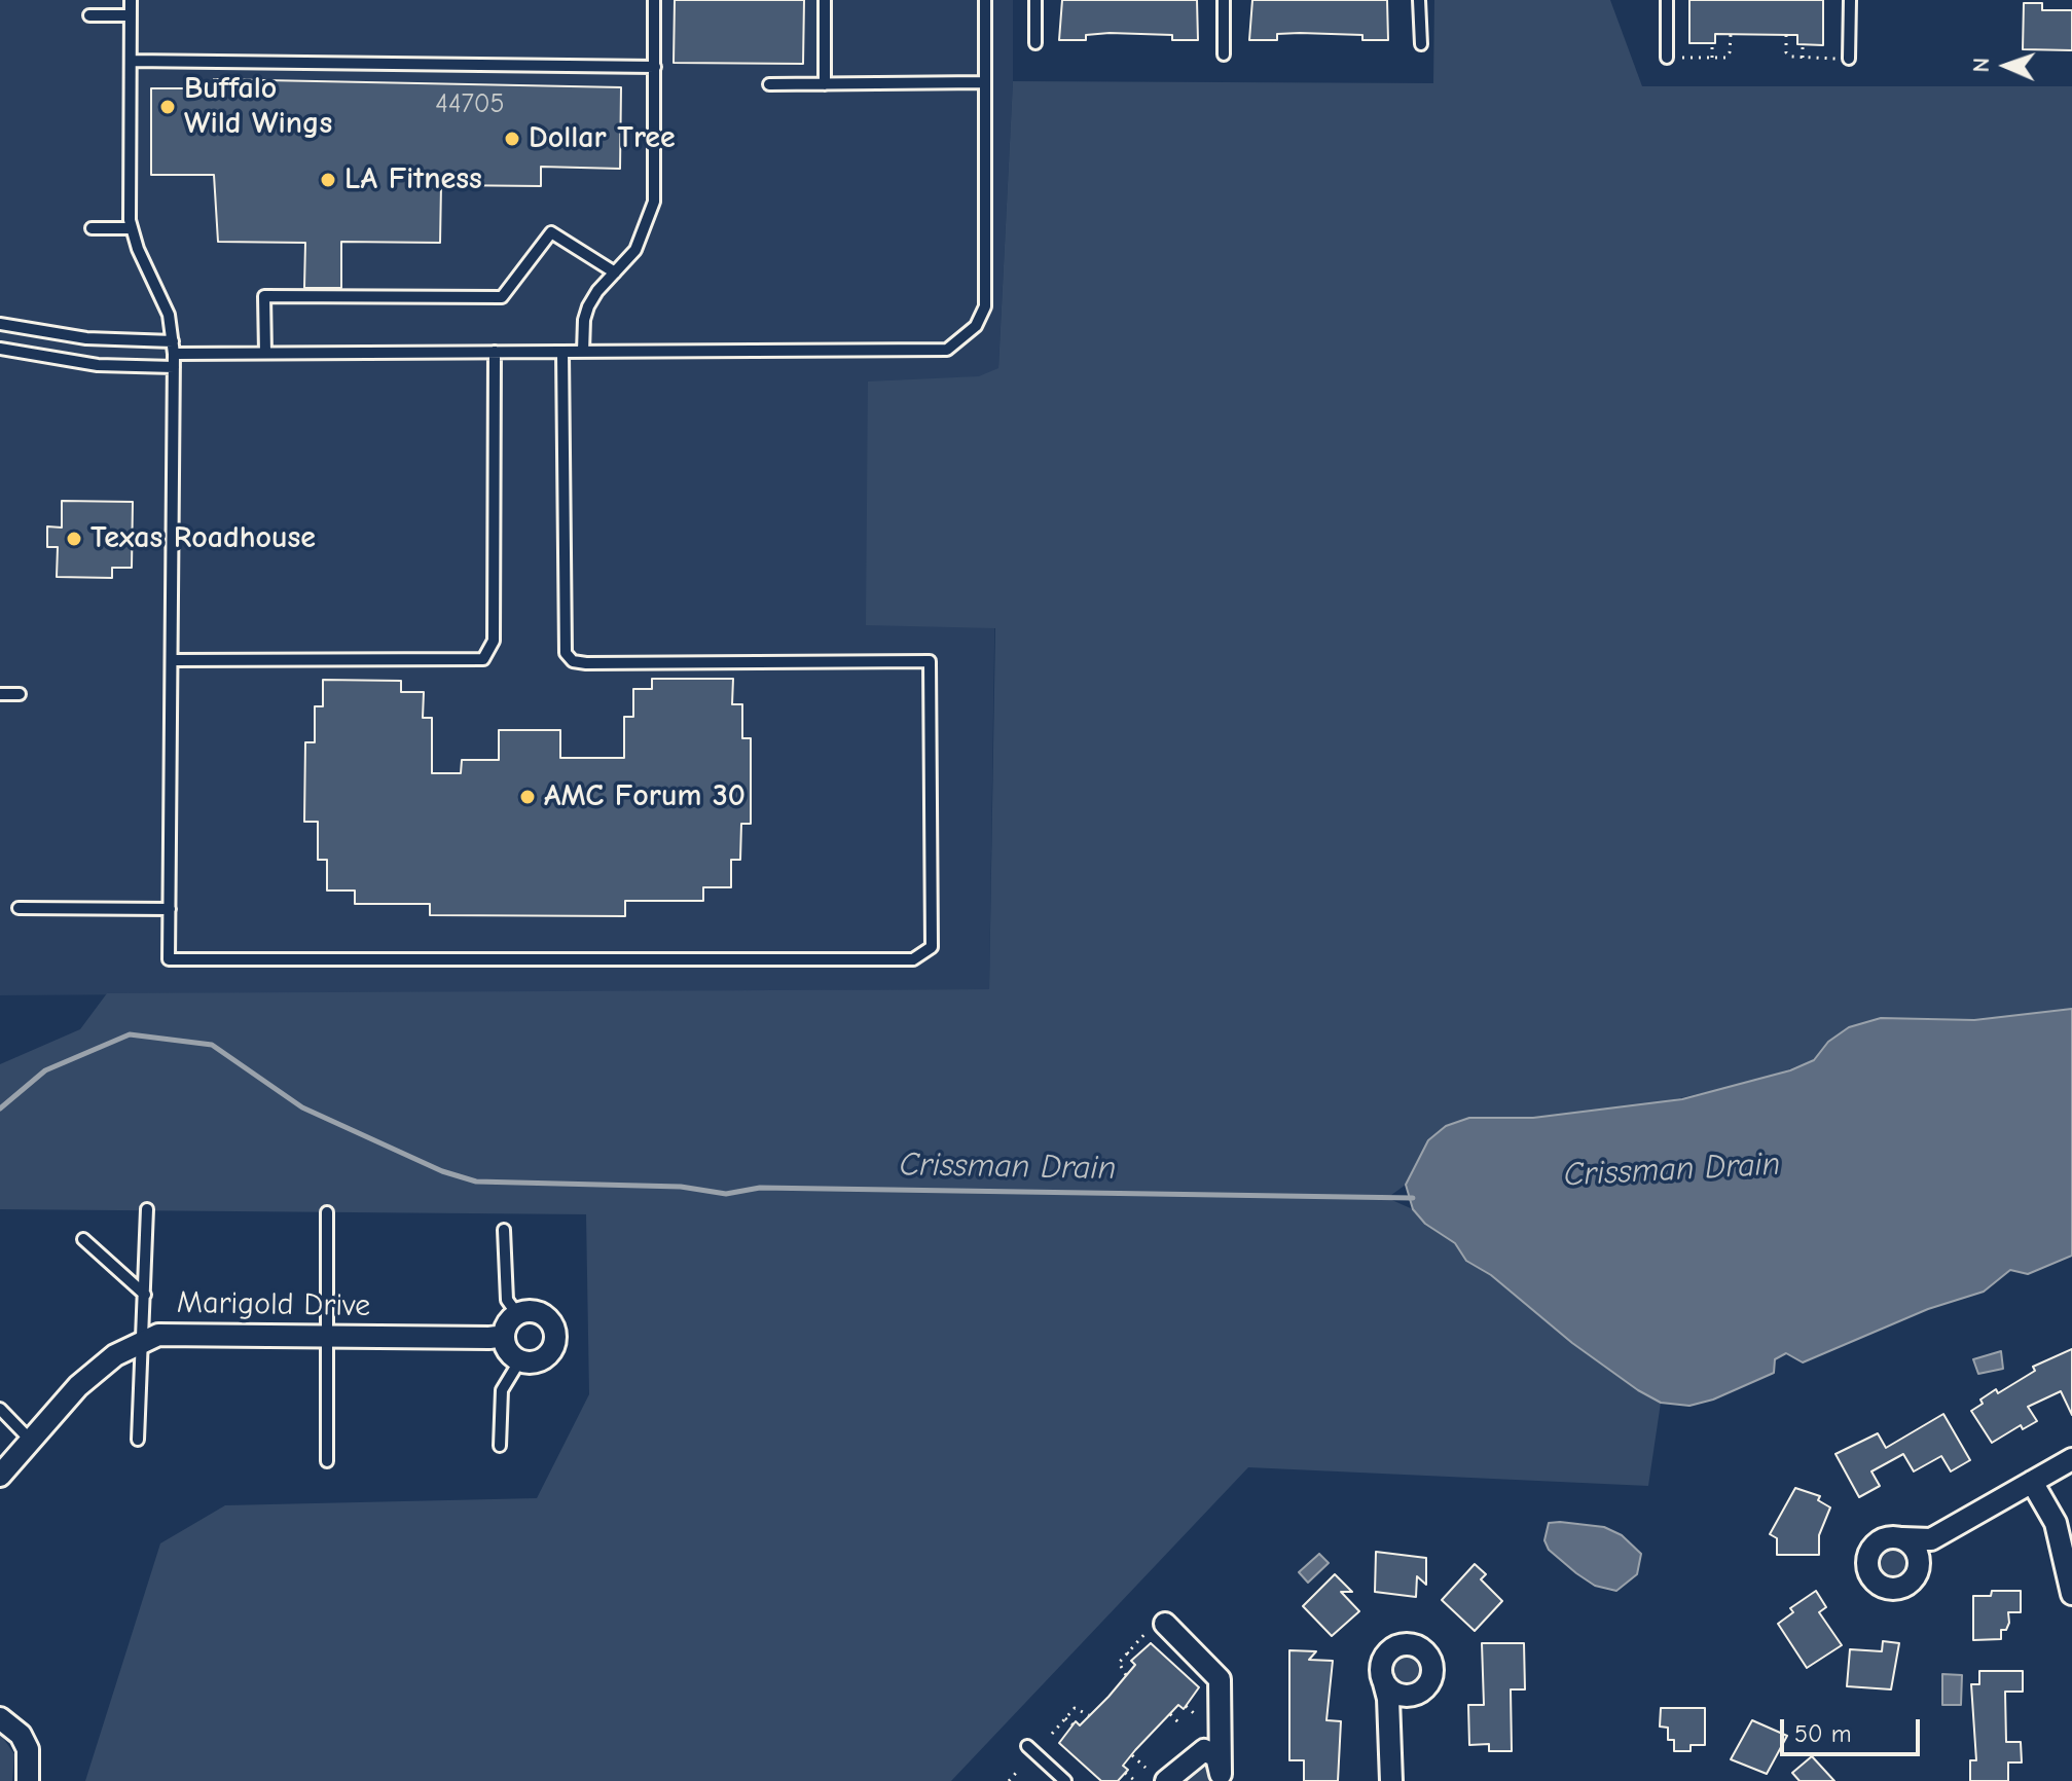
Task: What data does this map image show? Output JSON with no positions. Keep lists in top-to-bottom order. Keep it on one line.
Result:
{"streets":{"street":["Marigold Drive"]},"water":["Crissman Drain"],"places":["Buffalo Wild Wings","Dollar Tree","LA Fitness","Texas Roadhouse","AMC Forum 30"],"house_numbers":["44705"],"scale_bar":"50 m","north":"left"}
